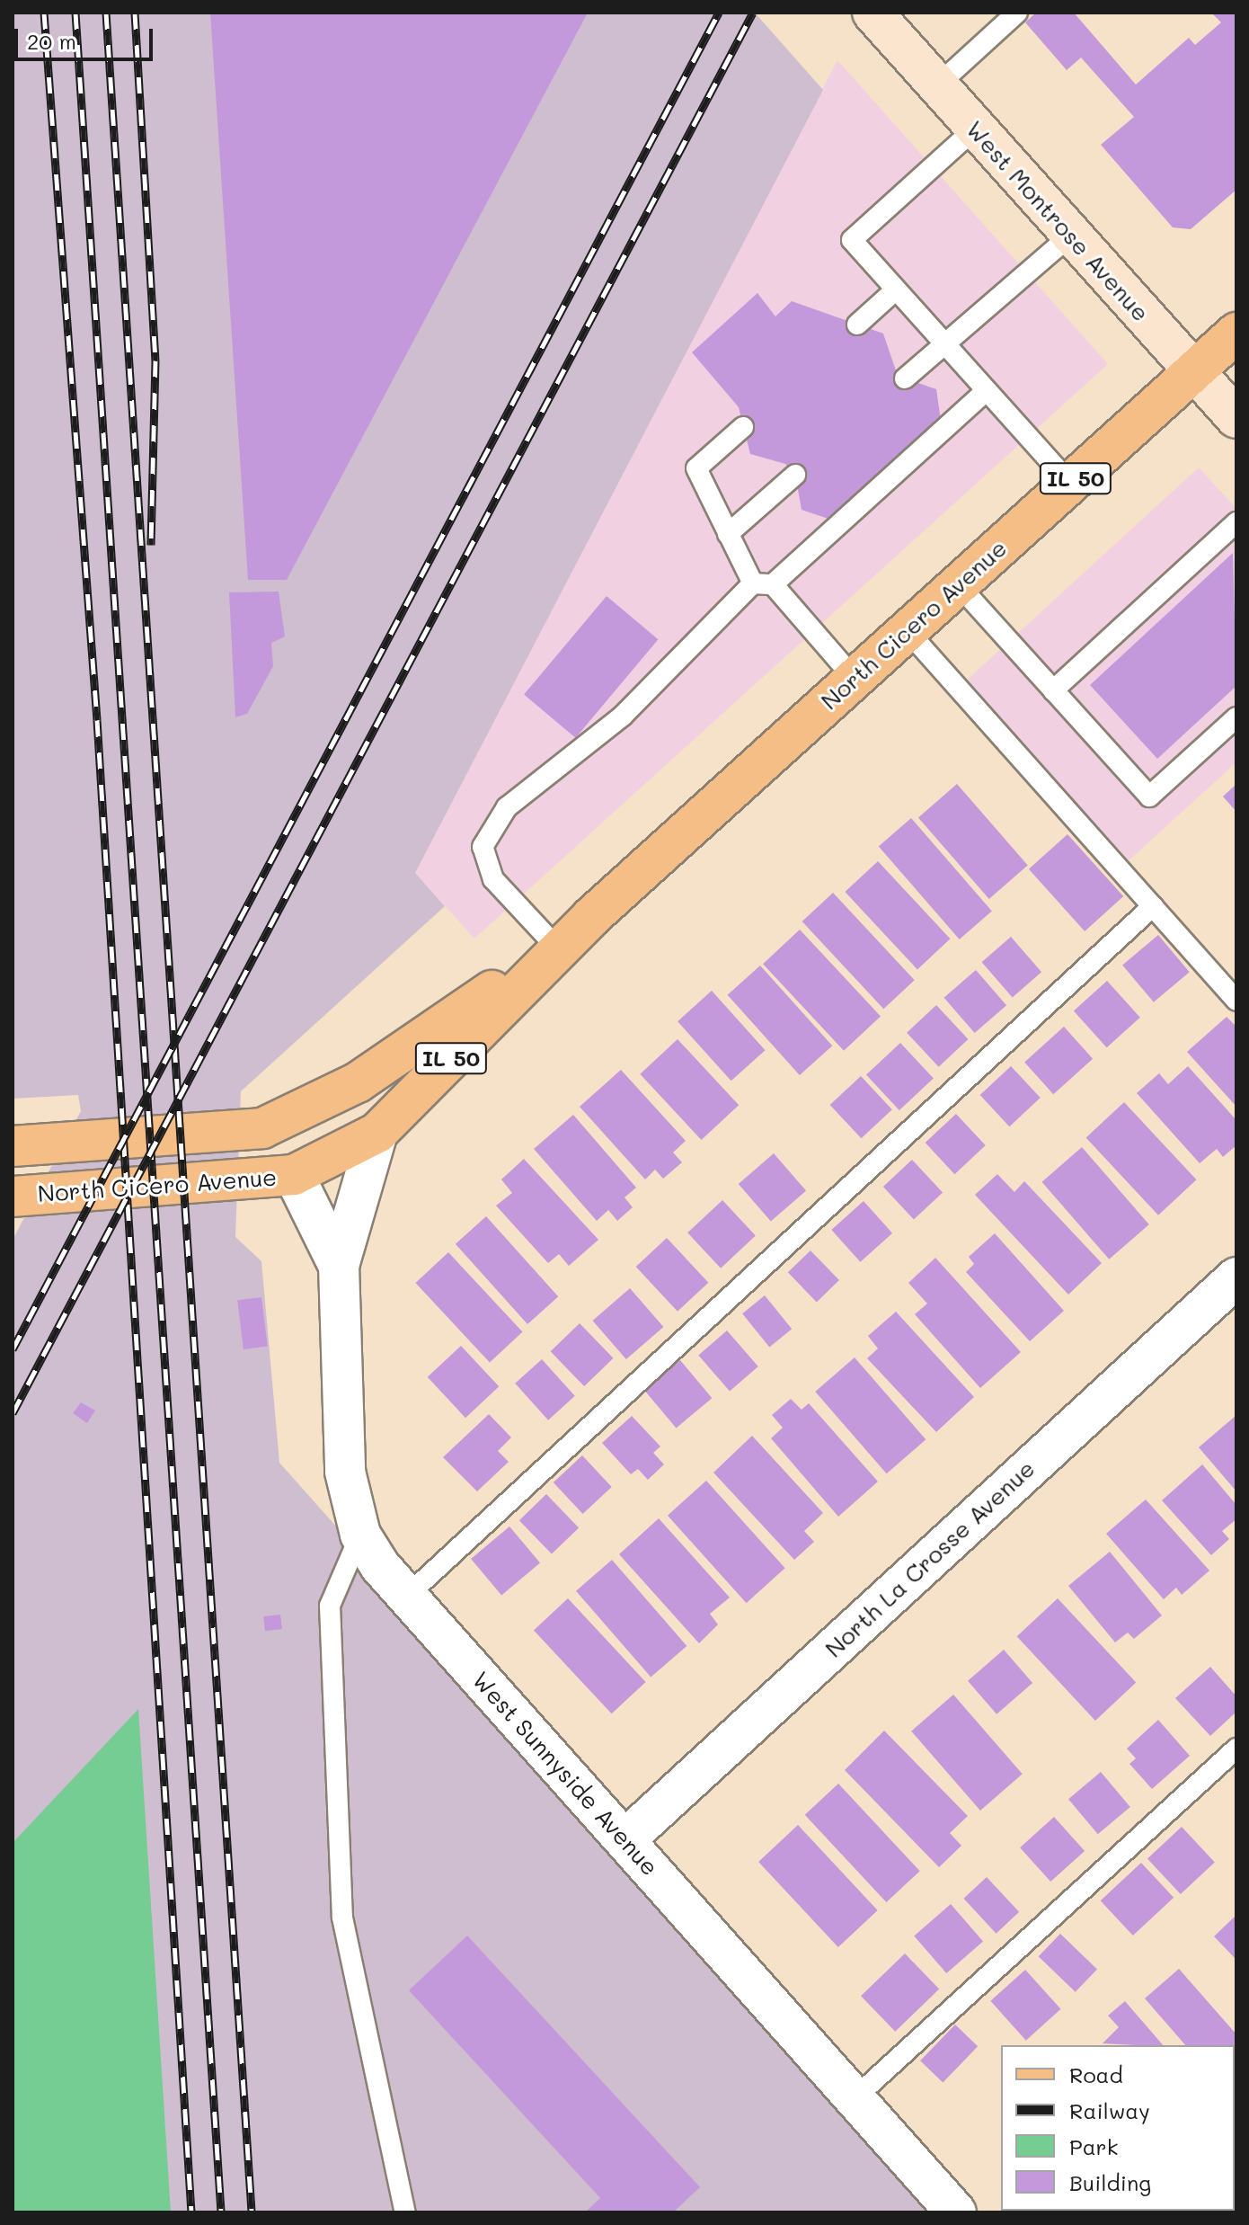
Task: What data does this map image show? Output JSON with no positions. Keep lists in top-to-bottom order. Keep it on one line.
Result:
{"streets":{"main road":["West Montrose Avenue","IL 50","North Cicero Avenue"],"street":["North La Crosse Avenue","West Sunnyside Avenue"]},"crossings":[["West Montrose Avenue","North Cicero Avenue"],["North Cicero Avenue","West Sunnyside Avenue"],["North La Crosse Avenue","West Sunnyside Avenue"]],"legend":["Road","Railway","Park","Building"],"scale_bar":"20 m"}
